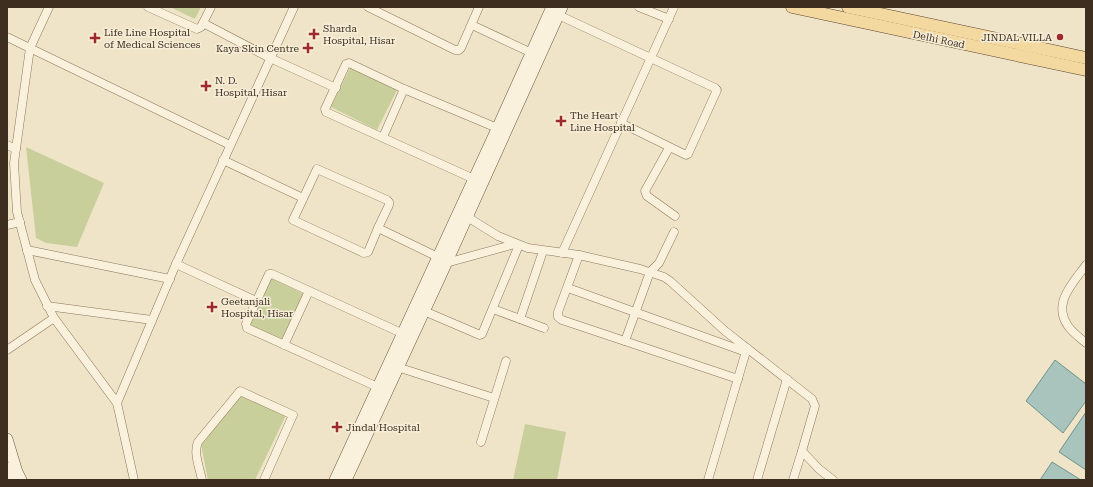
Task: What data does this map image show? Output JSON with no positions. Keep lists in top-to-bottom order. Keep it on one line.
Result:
{"streets":{"main road":["Delhi Road"]},"places":{"health":["Sharda Hospital, Hisar","Life Line Hospital of Medical Sciences","Kaya Skin Centre","N. D. Hospital, Hisar","The Heart Line Hospital","Geetanjali Hospital, Hisar","Jindal Hospital"],"other":["JINDAL VILLA"]}}
